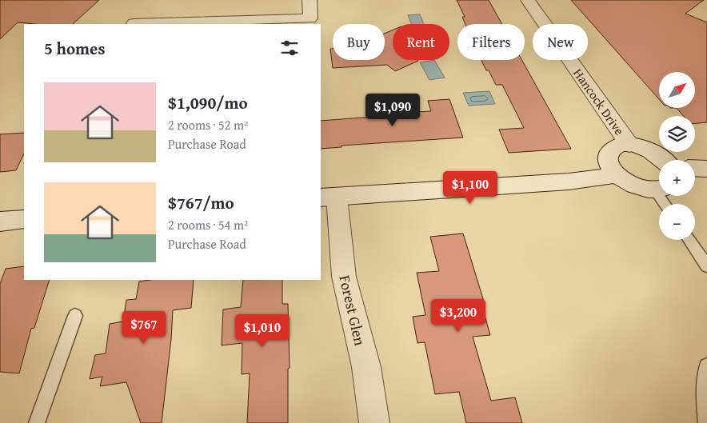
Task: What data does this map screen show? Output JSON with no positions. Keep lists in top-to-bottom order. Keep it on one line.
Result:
{"streets":{"street":["Hancock Drive","Forest Glen"]},"north":"top right","page":{"chip":["Buy","Rent","Filters","New"],"heading":"5 homes","map_buttons":["+","−"],"list":[{"name":"$1,090/mo","note":"2 rooms · 52 m² · Purchase Road"},{"name":"$767/mo","note":"2 rooms · 54 m² · Purchase Road"}],"price":["$1,090","$1,100","$3,200","$767","$1,010"]}}
